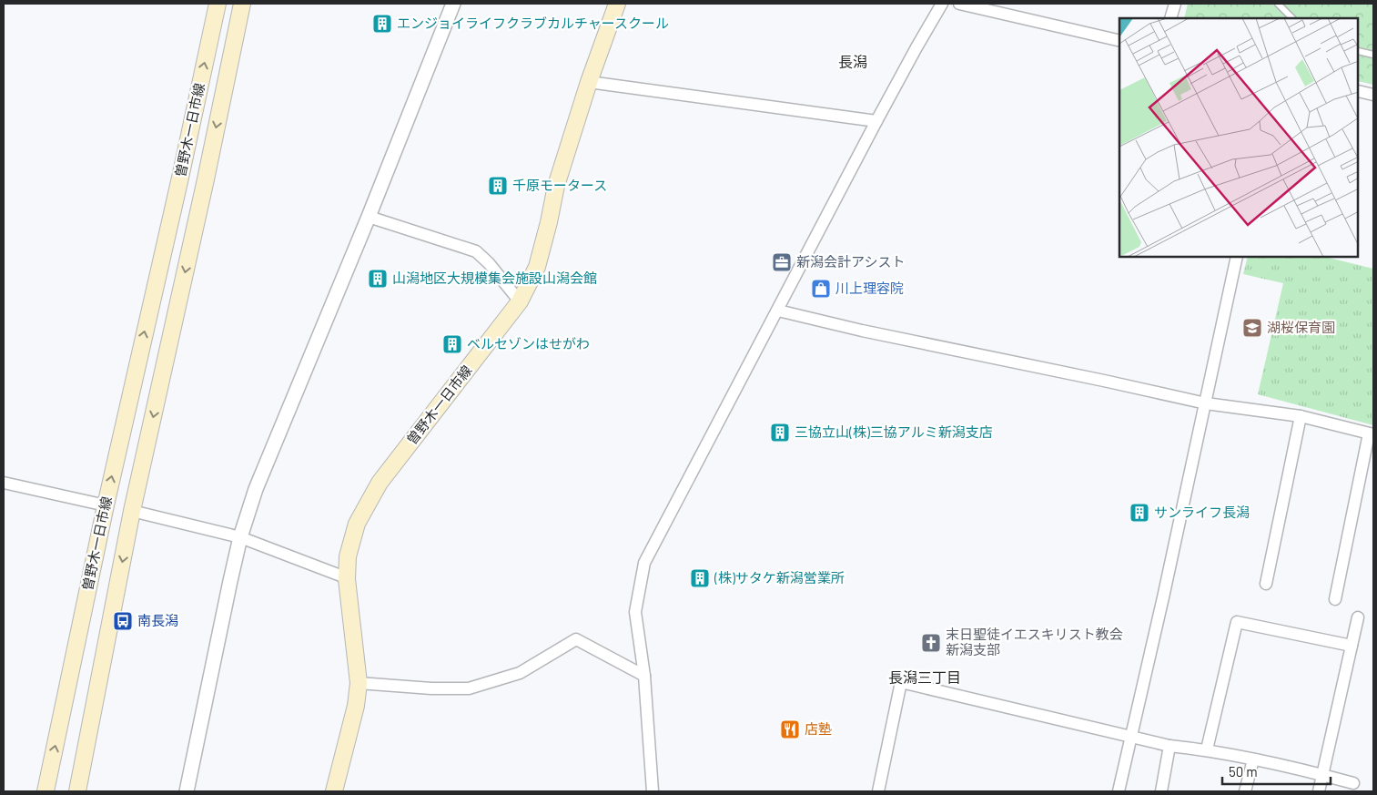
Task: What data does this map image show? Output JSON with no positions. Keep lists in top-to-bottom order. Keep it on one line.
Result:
{"streets":{"main road":["曽野木一日市線"]},"districts":["長潟","長潟三丁目"],"places":{"building":["エンジョイライフクラブカルチャースクール","千原モータース","山潟地区大規模集会施設山潟会館","ベルセゾンはせがわ","三協立山(株)三協アルミ新潟支店","サンライフ長潟","(株)サタケ新潟営業所"],"office":["新潟会計アシスト"],"shop":["川上理容院"],"school or university":["湖桜保育園"],"bus stop":["南長潟"],"church":["末日聖徒イエスキリスト教会 新潟支部"],"restaurant":["店塾"]},"scale_bar":"50 m"}
